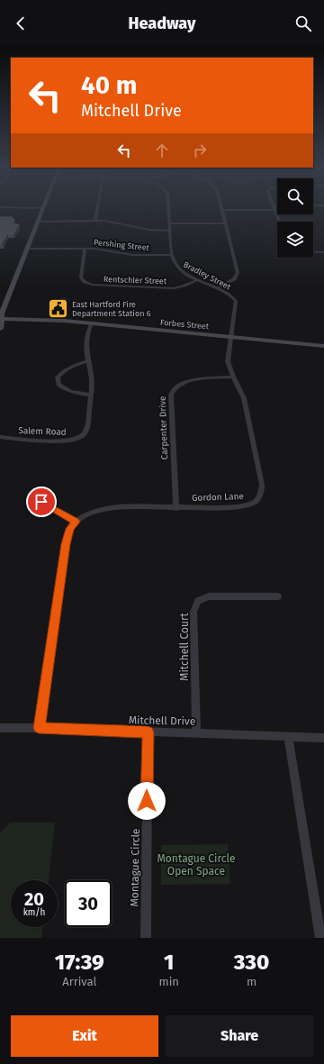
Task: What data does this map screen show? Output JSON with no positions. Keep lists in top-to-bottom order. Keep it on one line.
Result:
{"streets":{"street":["Pershing Street","Bradley Street","Rentschler Street","Forbes Street","Carpenter Drive","Salem Road","Gordon Lane","Mitchell Court","Mitchell Drive","Montague Circle"]},"crossings":[["Pershing Street","Bradley Street"],["Pershing Street","Rentschler Street"],["Bradley Street","Rentschler Street"],["Bradley Street","Forbes Street"],["Bradley Street","Gordon Lane"],["Forbes Street","Salem Road"],["Forbes Street","Gordon Lane"],["Carpenter Drive","Gordon Lane"],["Mitchell Court","Mitchell Drive"],["Mitchell Drive","Montague Circle"]],"parks":["Montague Circle Open Space"],"places":{"public building":["East Hartford Fire Department Station 6"]},"page":{"header":"Headway","turn":["40 m","Mitchell Drive"],"speed":"20 km/h","limit":"30","eta":["17:39","Arrival","1","min","330","m"],"buttons":["Exit","Share"]}}
